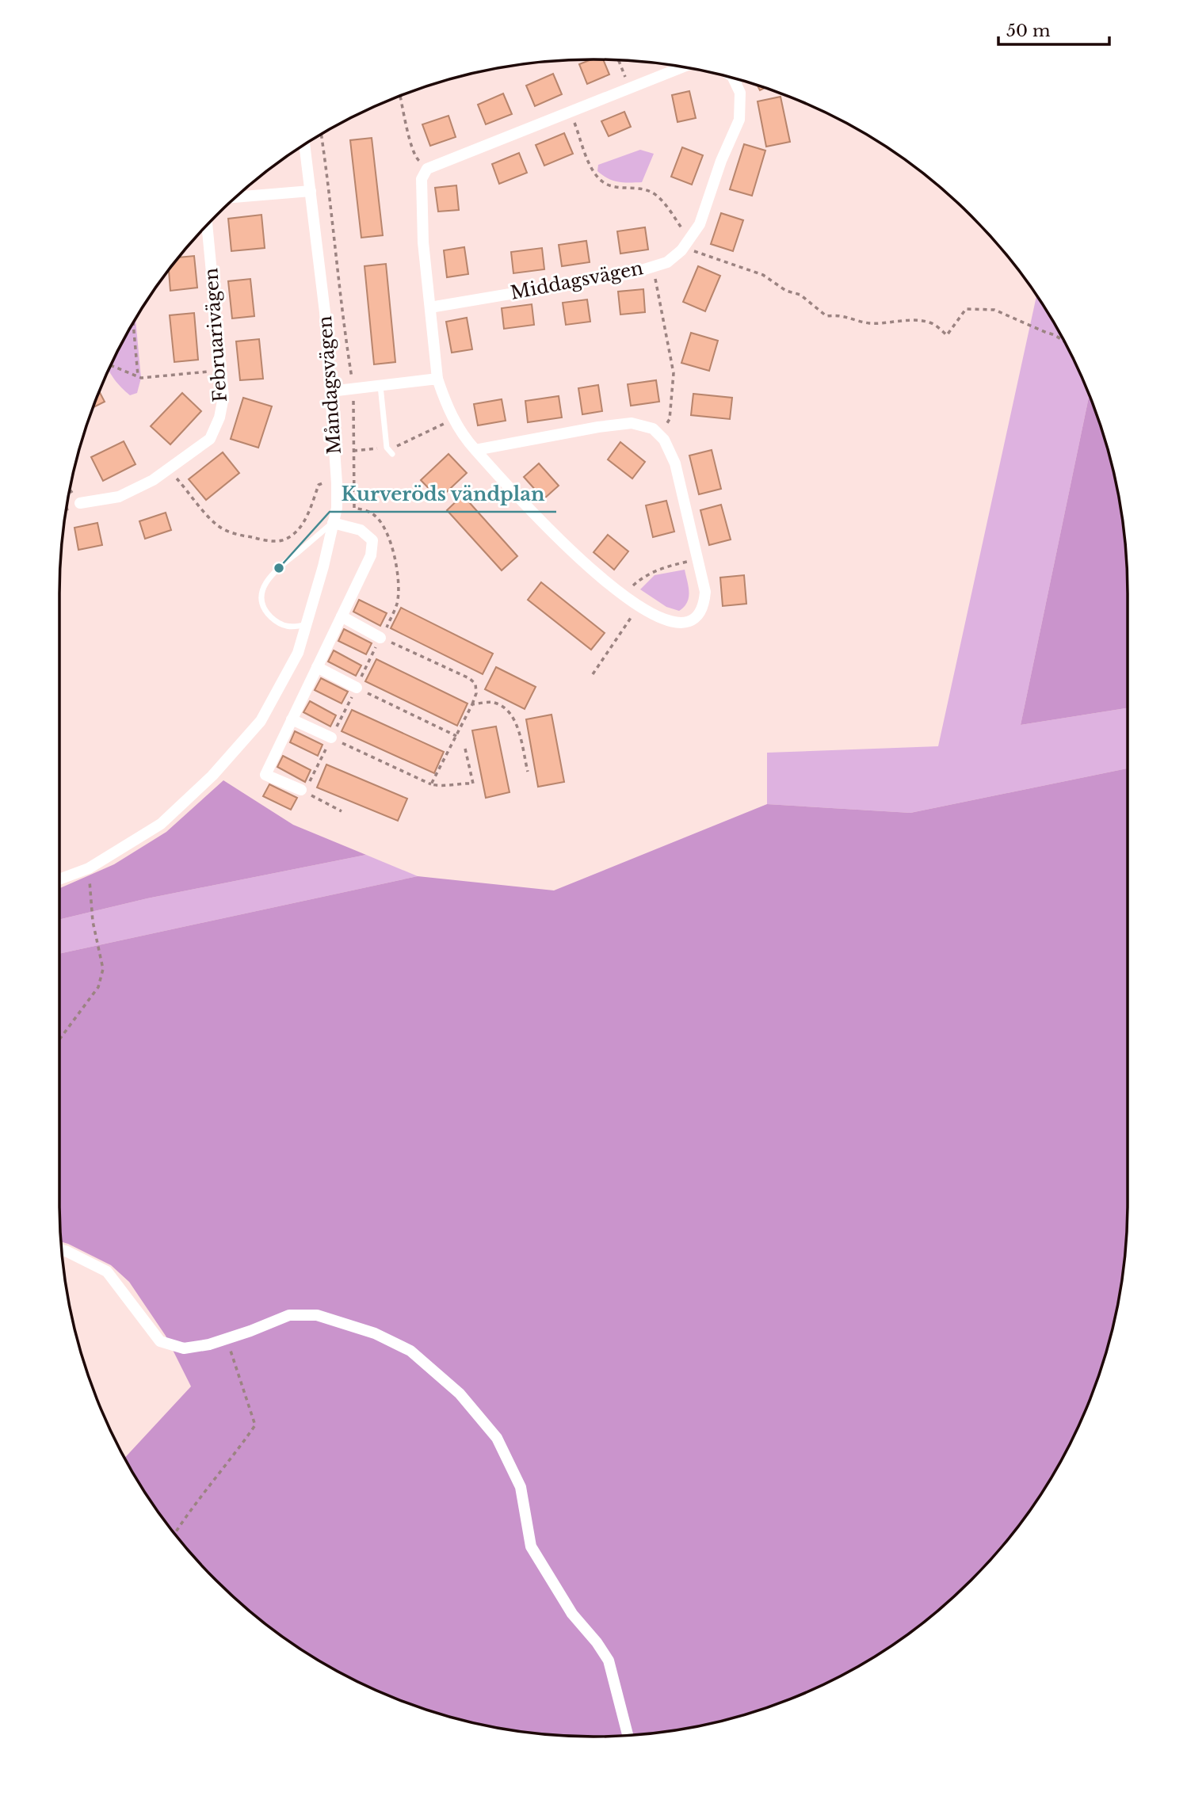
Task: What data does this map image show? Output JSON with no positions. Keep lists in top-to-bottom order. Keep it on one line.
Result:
{"streets":{"street":["Middagsvägen","Februarivägen","Måndagsvägen"]},"places":["Kurveröds vändplan"],"scale_bar":"50 m"}
